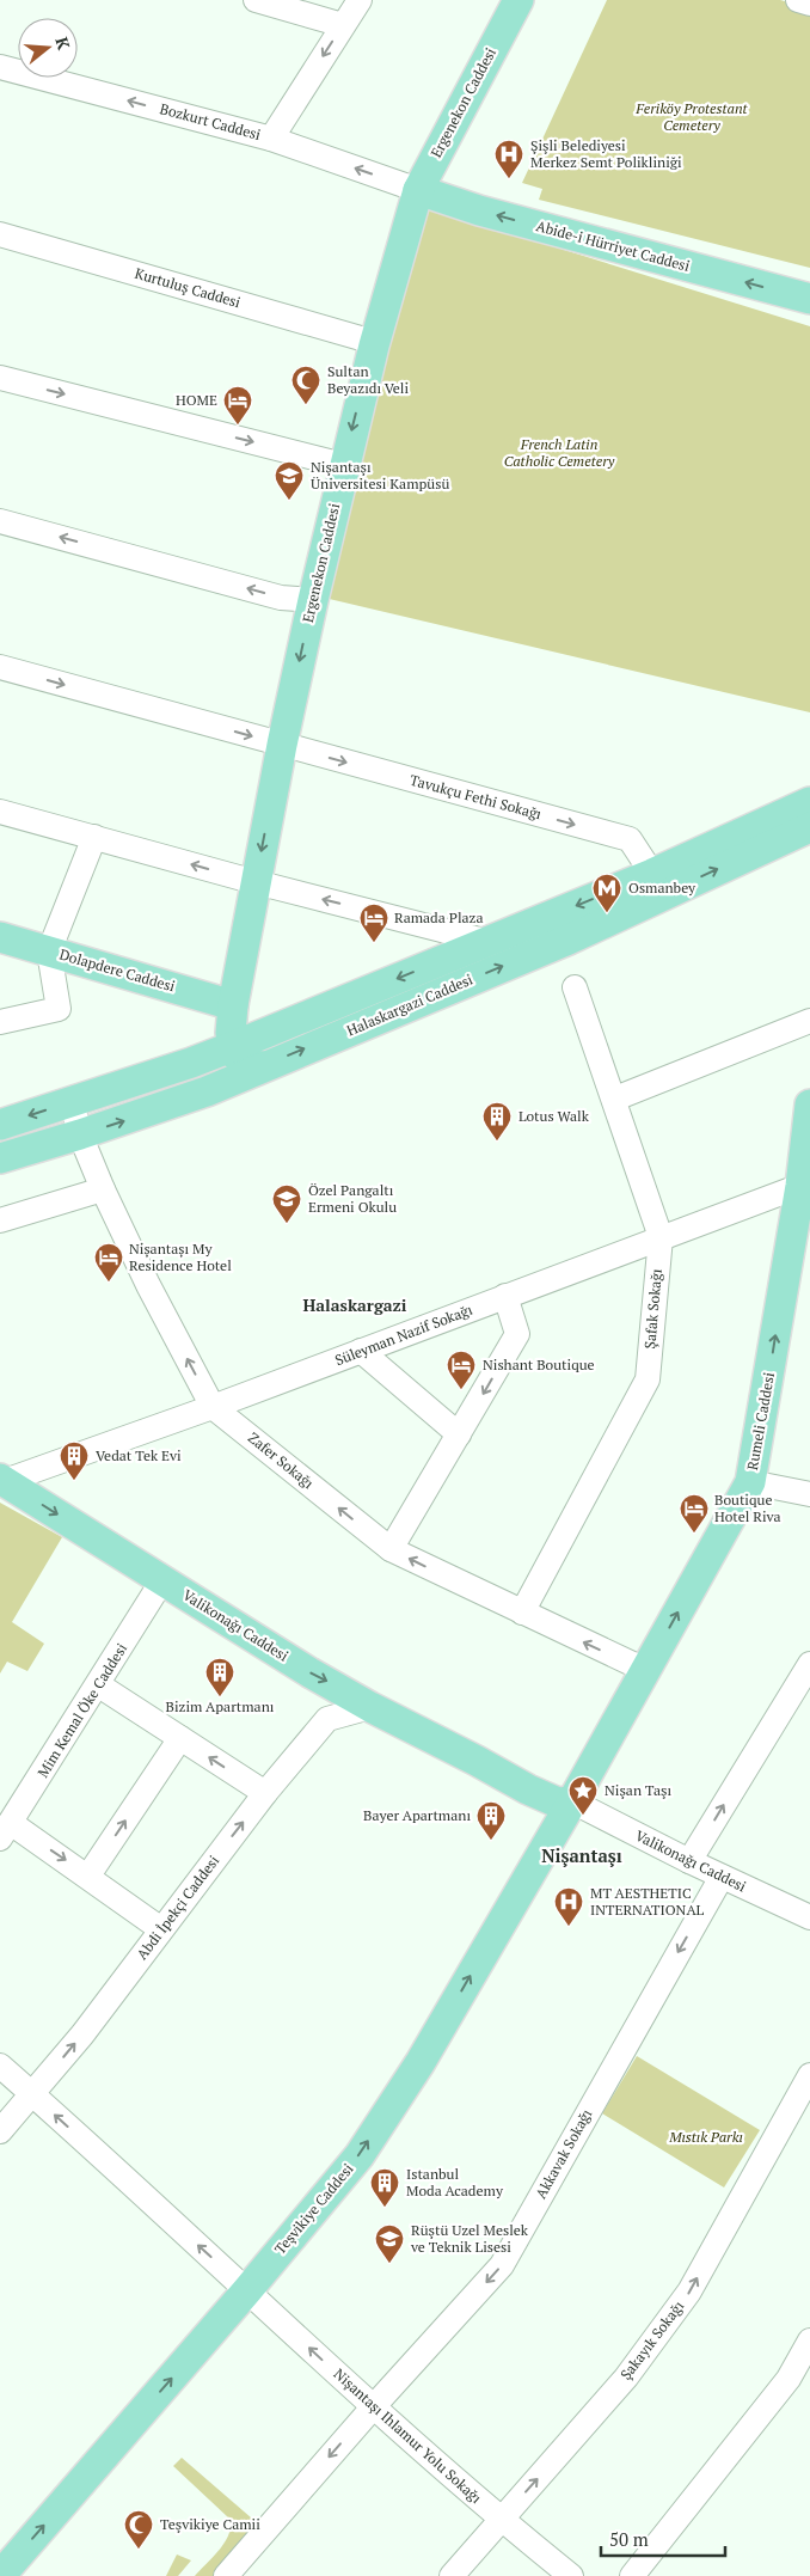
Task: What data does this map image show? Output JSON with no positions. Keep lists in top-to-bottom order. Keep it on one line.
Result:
{"streets":{"main road":["Ergenekon Caddesi","Abide-i Hürriyet Caddesi","Dolapdere Caddesi","Halaskargazi Caddesi","Rumeli Caddesi","Valikonağı Caddesi","Teşvikiye Caddesi"],"street":["Bozkurt Caddesi","Kurtuluş Caddesi","Tavukçu Fethi Sokağı","Şafak Sokağı","Süleyman Nazif Sokağı","Zafer Sokağı","Mim Kemal Öke Caddesi","Abdi İpekçi Caddesi","Akkavak Sokağı","Şakayık Sokağı","Nişantaşı Ihlamur Yolu Sokağı"]},"crossings":[["Ergenekon Caddesi","Bozkurt Caddesi"],["Ergenekon Caddesi","Abide-i Hürriyet Caddesi"],["Ergenekon Caddesi","Kurtuluş Caddesi"],["Ergenekon Caddesi","Tavukçu Fethi Sokağı"],["Ergenekon Caddesi","Dolapdere Caddesi"],["Ergenekon Caddesi","Halaskargazi Caddesi"],["Bozkurt Caddesi","Abide-i Hürriyet Caddesi"],["Tavukçu Fethi Sokağı","Halaskargazi Caddesi"],["Halaskargazi Caddesi","Zafer Sokağı"],["Şafak Sokağı","Süleyman Nazif Sokağı"],["Şafak Sokağı","Zafer Sokağı"],["Süleyman Nazif Sokağı","Rumeli Caddesi"],["Süleyman Nazif Sokağı","Zafer Sokağı"],["Süleyman Nazif Sokağı","Valikonağı Caddesi"],["Rumeli Caddesi","Zafer Sokağı"],["Rumeli Caddesi","Valikonağı Caddesi"],["Rumeli Caddesi","Teşvikiye Caddesi"],["Valikonağı Caddesi","Mim Kemal Öke Caddesi"],["Valikonağı Caddesi","Abdi İpekçi Caddesi"],["Valikonağı Caddesi","Akkavak Sokağı"],["Valikonağı Caddesi","Teşvikiye Caddesi"],["Abdi İpekçi Caddesi","Nişantaşı Ihlamur Yolu Sokağı"],["Akkavak Sokağı","Nişantaşı Ihlamur Yolu Sokağı"],["Teşvikiye Caddesi","Nişantaşı Ihlamur Yolu Sokağı"],["Şakayık Sokağı","Nişantaşı Ihlamur Yolu Sokağı"]],"one_way":["Ergenekon Caddesi","Bozkurt Caddesi","Abide-i Hürriyet Caddesi","Rumeli Caddesi","Zafer Sokağı","Valikonağı Caddesi","Akkavak Sokağı","Teşvikiye Caddesi","Nişantaşı Ihlamur Yolu Sokağı"],"districts":["Halaskargazi","Nişantaşı"],"parks":["Feriköy Protestant Cemetery","French Latin Catholic Cemetery","Mıstık Parkı"],"places":{"hospital":["Şişli Belediyesi Merkez Semt Polikliniği","MT AESTHETIC INTERNATIONAL"],"mosque":["Sultan Beyazıdı Veli","Teşvikiye Camii"],"hotel":["HOME","Ramada Plaza","Nișantașı My Residence Hotel","Nishant Boutique","Boutique Hotel Riva"],"school or university":["Nişantaşı Üniversitesi Kampüsü","Özel Pangaltı Ermeni Okulu","Rüştü Uzel Meslek ve Teknik Lisesi"],"metro station":["Osmanbey"],"building":["Lotus Walk","Vedat Tek Evi","Bizim Apartmanı","Bayer Apartmanı","Istanbul Moda Academy"],"place":["Nişan Taşı"]},"scale_bar":"50 m","north":"right"}
